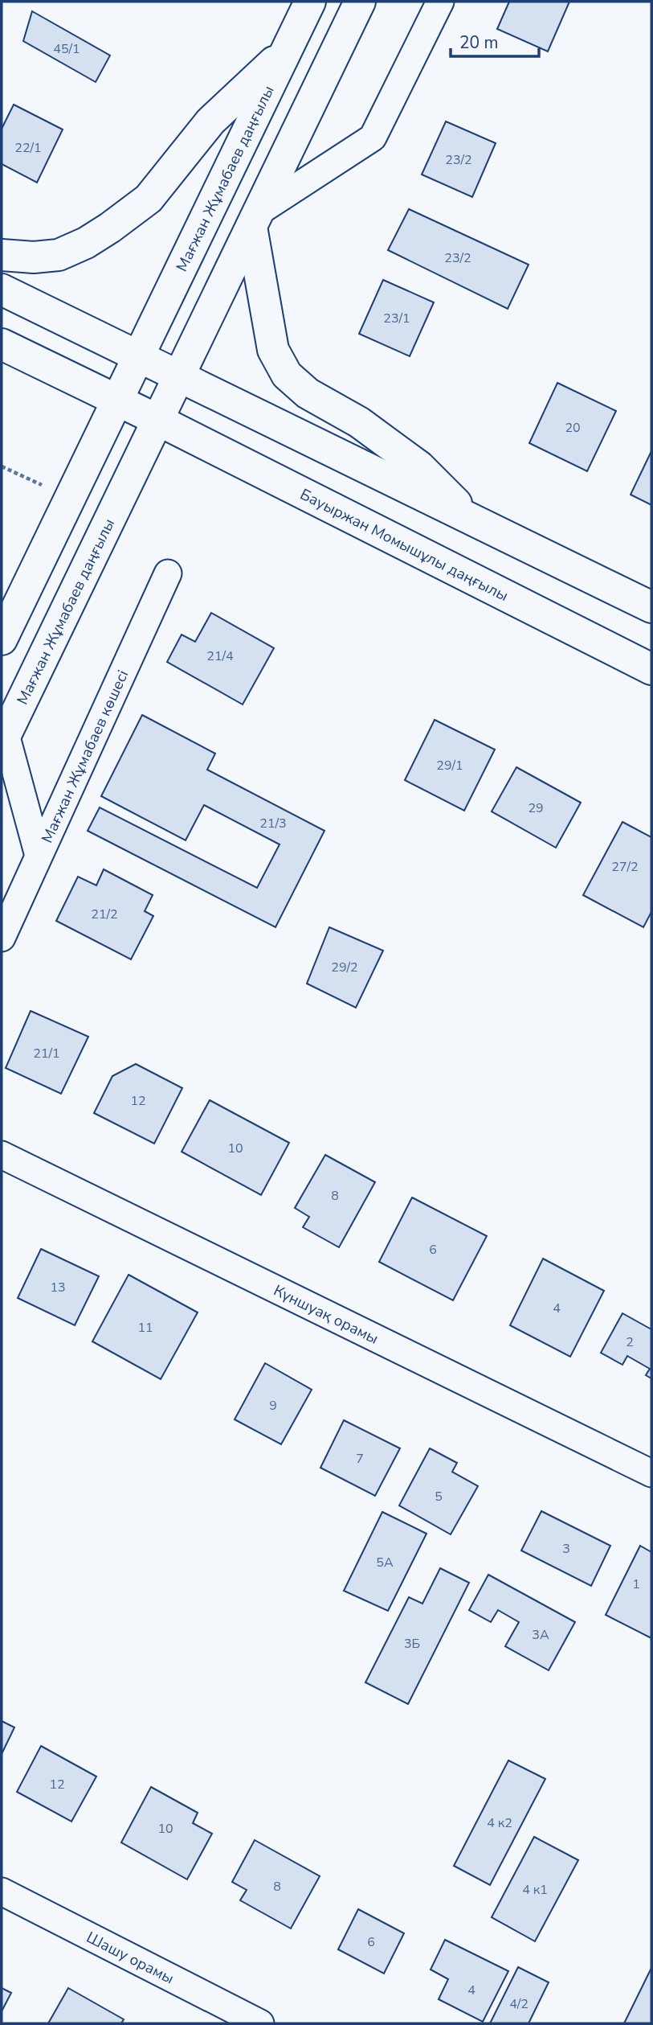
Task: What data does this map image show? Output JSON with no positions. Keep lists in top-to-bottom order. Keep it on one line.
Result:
{"streets":{"main road":["Мағжан Жұмабаев даңғылы","Бауыржан Момышұлы даңғылы"],"street":["Мағжан Жұмабаев көшесі","Күншуақ орамы","Шашу орамы"]},"crossings":[["Мағжан Жұмабаев даңғылы","Бауыржан Момышұлы даңғылы"]],"house_numbers":["45/1","22/1","23/2","23/2","23/1","20","21/4","29/1","29","21/3","27/2","21/2","29/2","21/1","12","10","8","6","13","4","11","2","9","7","5","3","5А","1","3А","3Б","12","4 к2","10","8","4 к1","6","4","4/2"],"scale_bar":"20 m"}
